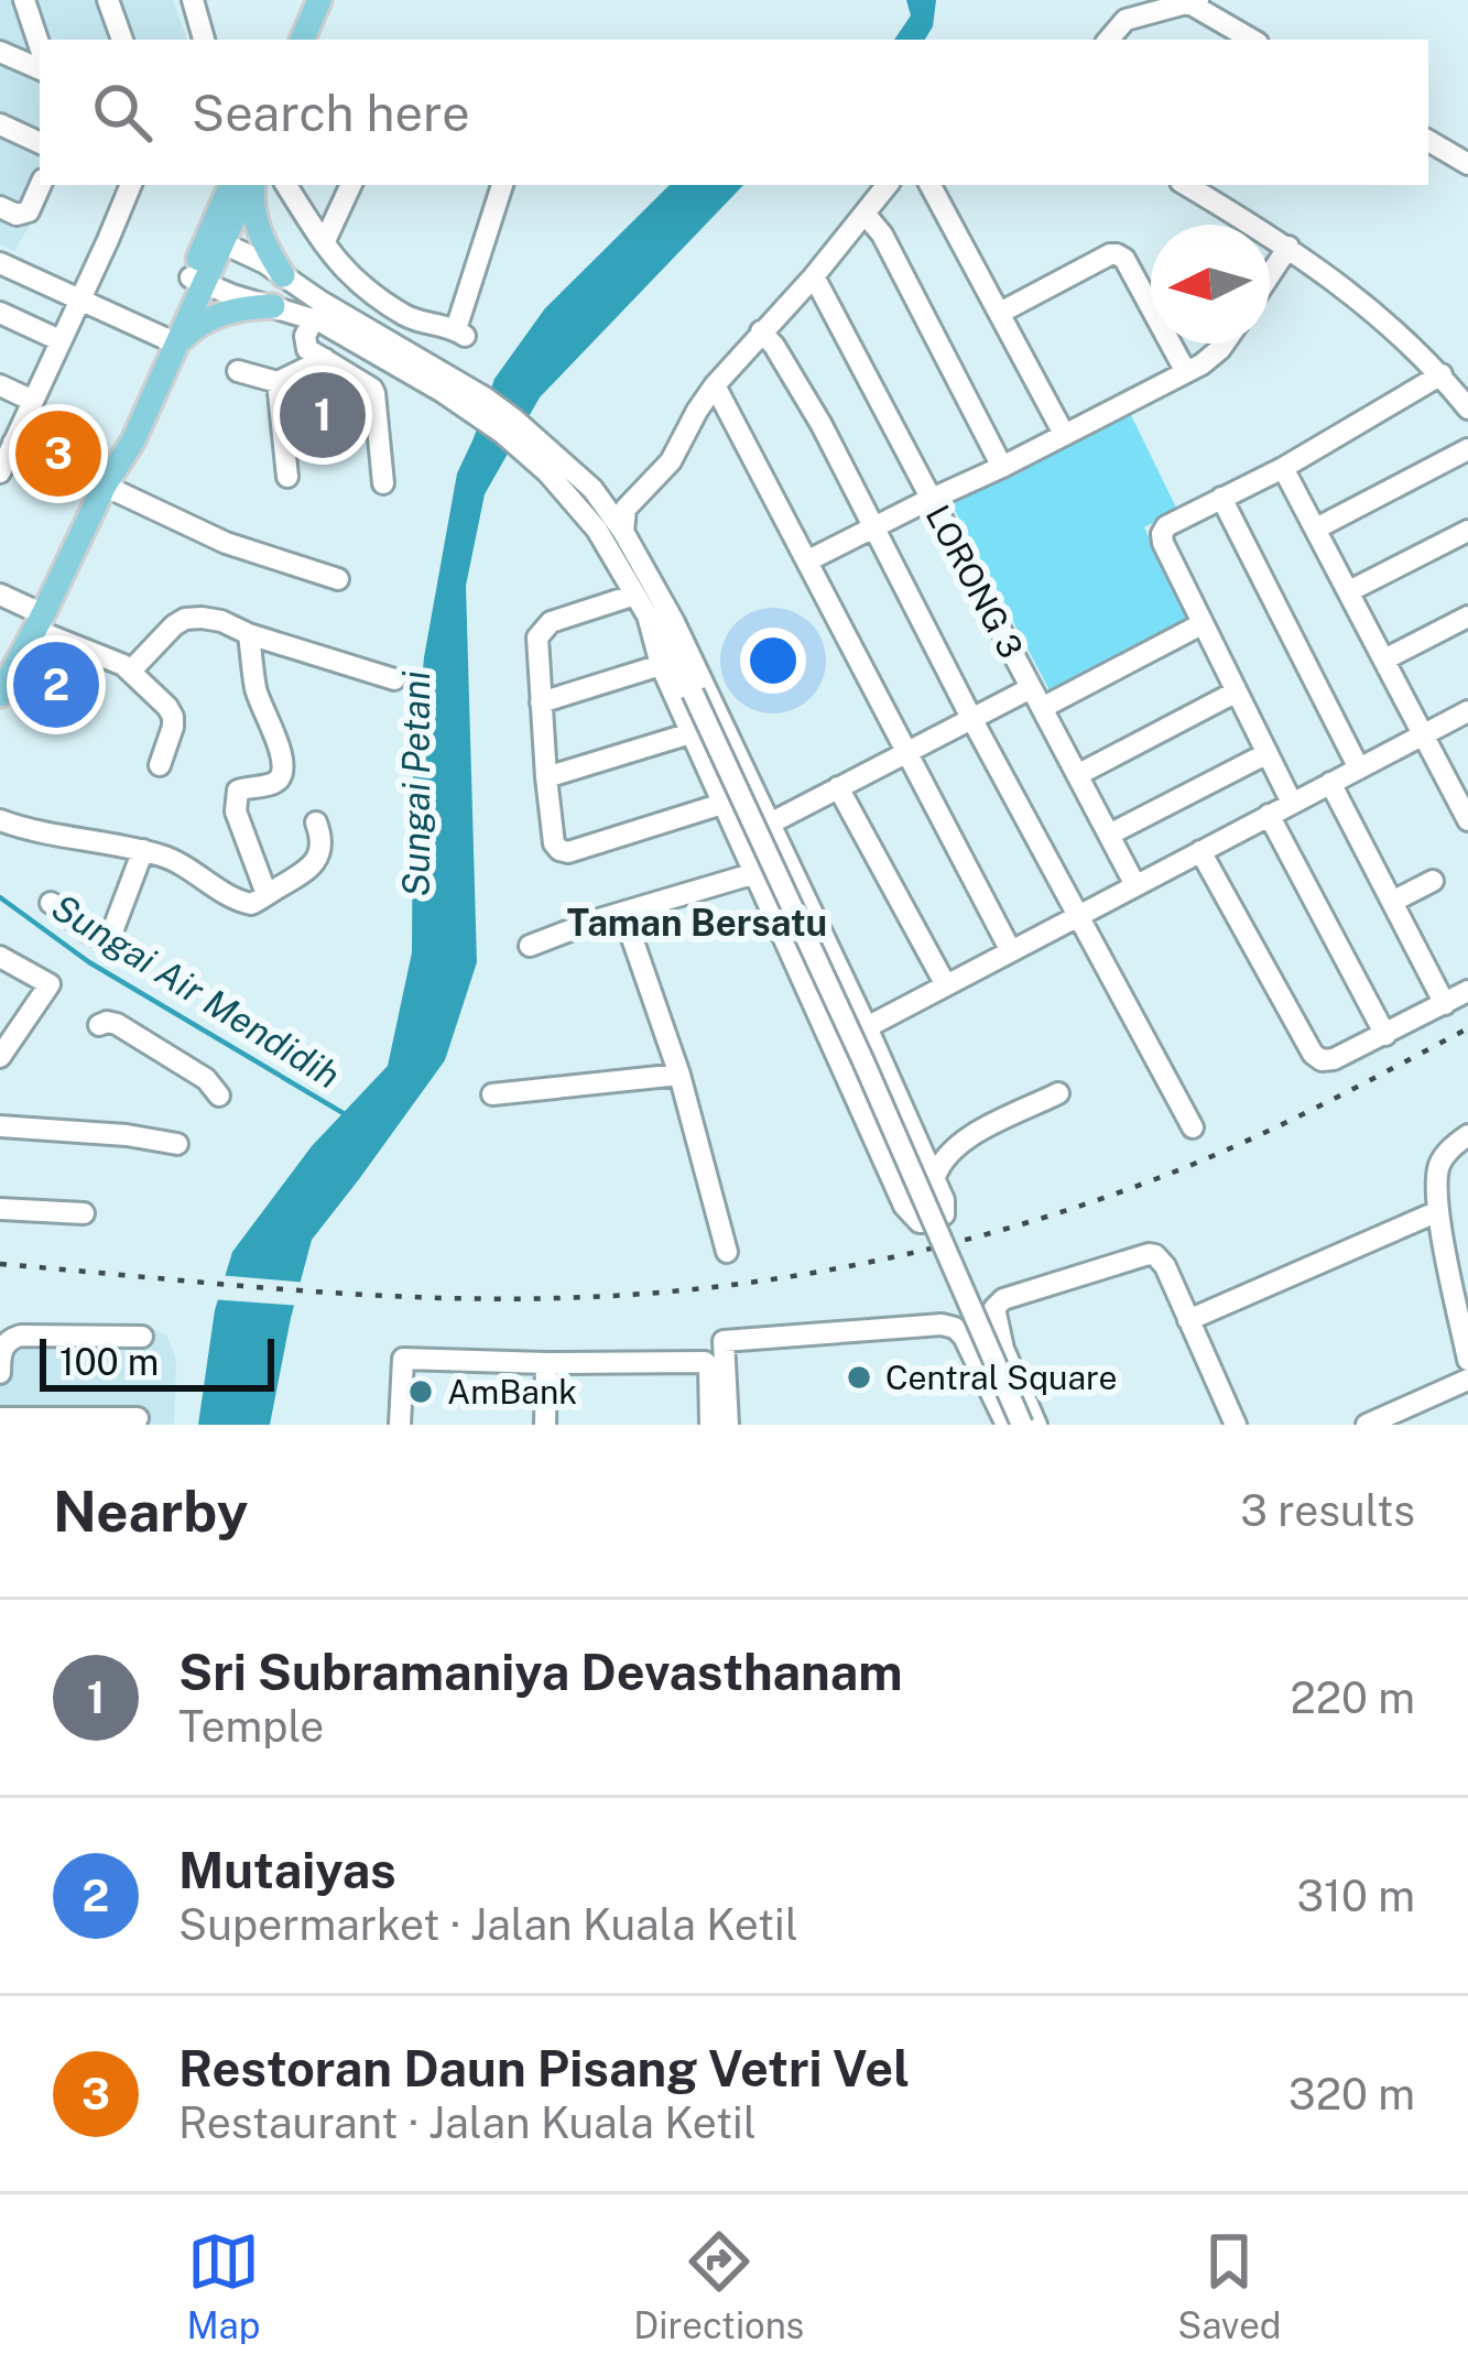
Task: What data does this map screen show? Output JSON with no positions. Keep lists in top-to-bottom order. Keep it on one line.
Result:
{"streets":{"street":["LORONG 3"]},"districts":["Taman Bersatu"],"water":["Sungai Petani","Sungai Air Mendidih"],"places":["Central Square","AmBank"],"scale_bar":"100 m","north":"left","page":{"search":"Search here","pins":["1","3","2"],"scale":"100 m","heading":["Nearby","3 results"],"list":[{"mark":"1","name":"Sri Subramaniya Devasthanam","note":"Temple","value":"220 m"},{"mark":"2","name":"Mutaiyas","note":"Supermarket · Jalan Kuala Ketil","value":"310 m"},{"mark":"3","name":"Restoran Daun Pisang Vetri Vel","note":"Restaurant · Jalan Kuala Ketil","value":"320 m"}],"nav":["Map","Directions","Saved"]}}
